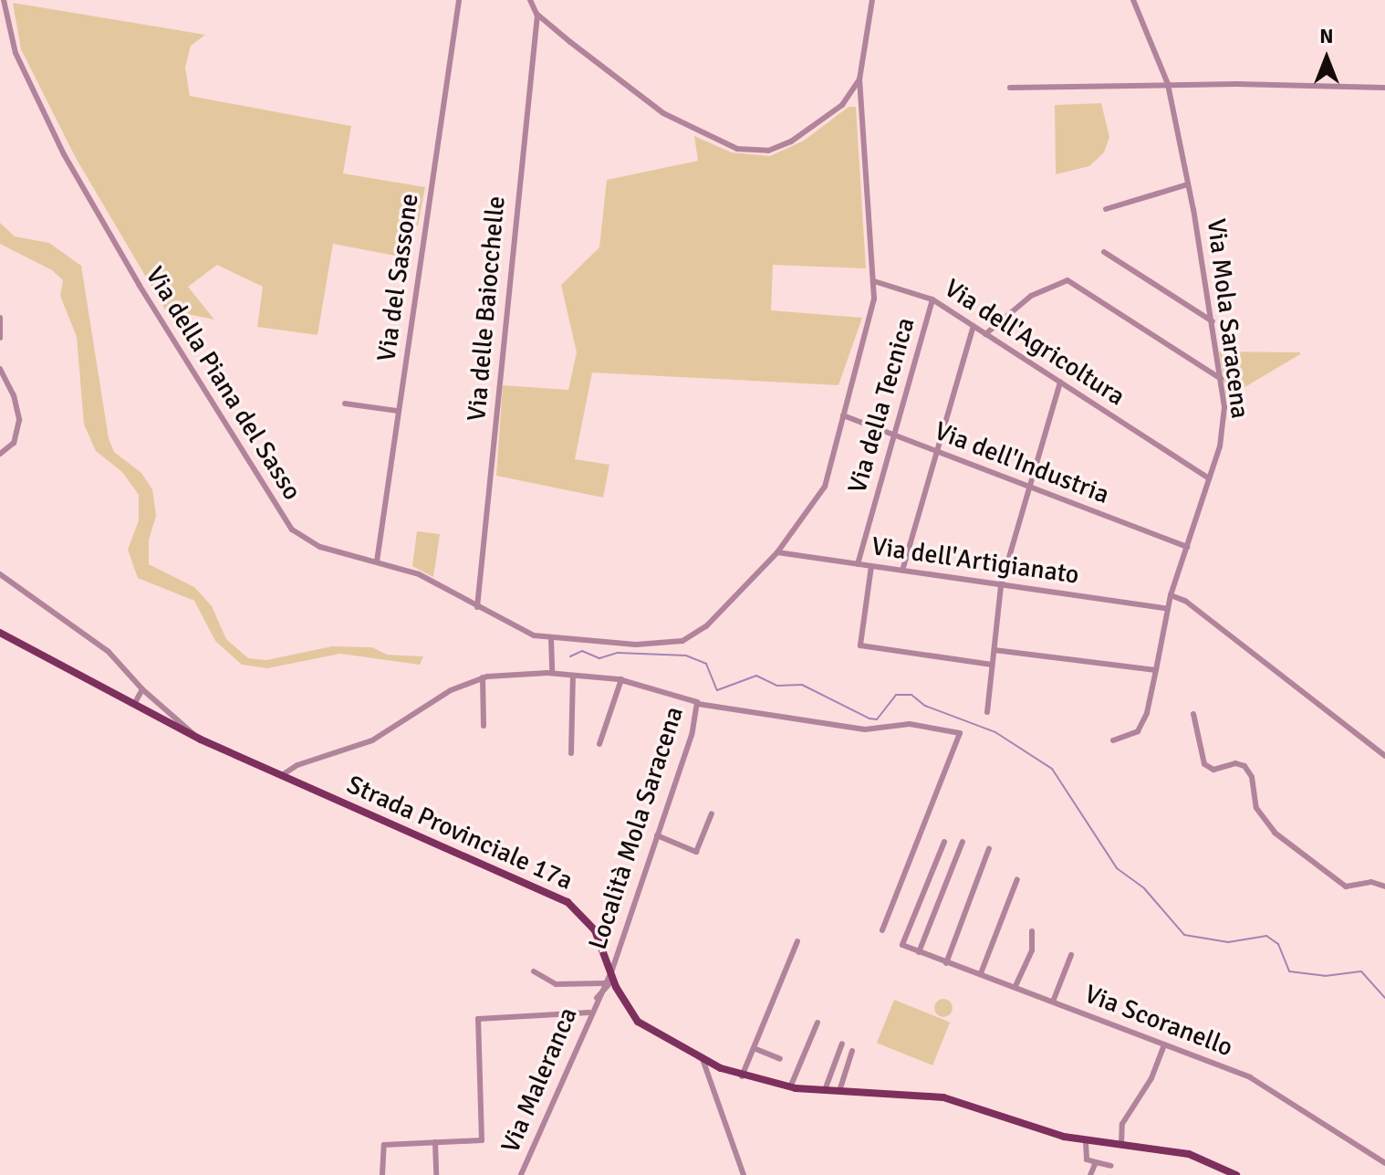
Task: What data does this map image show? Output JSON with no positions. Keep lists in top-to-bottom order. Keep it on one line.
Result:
{"streets":{"main road":["Strada Provinciale 17a"],"street":["Via del Sassone","Via delle Baiocchelle","Via Mola Saracena","Via dell'Agricoltura","Via della Piana del Sasso","Via della Tecnica","Via dell'Industria","Via dell'Artigianato","Località Mola Saracena","Via Scoranello","Via Maleranca"]},"crossings":[["Via del Sassone","Via della Piana del Sasso"],["Via delle Baiocchelle","Via della Piana del Sasso"],["Via Mola Saracena","Via dell'Agricoltura"],["Via Mola Saracena","Via dell'Industria"],["Via Mola Saracena","Via dell'Artigianato"],["Via dell'Agricoltura","Via della Tecnica"],["Via della Piana del Sasso","Via dell'Industria"],["Via della Piana del Sasso","Via dell'Artigianato"],["Via della Tecnica","Via dell'Industria"],["Via della Tecnica","Via dell'Artigianato"],["Località Mola Saracena","Strada Provinciale 17a"]],"north":"top"}
